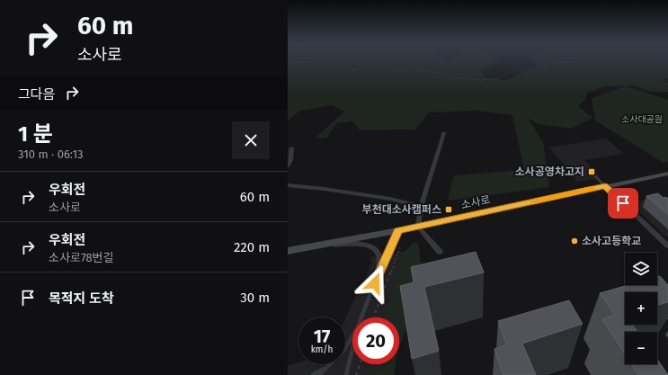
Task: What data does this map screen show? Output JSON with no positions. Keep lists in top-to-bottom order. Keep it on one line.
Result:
{"streets":{"street":["소사로"]},"parks":["소사대공원"],"places":{"transit":["소사공영차고지","부천대소사캠퍼스"],"other":["소사고등학교"]},"page":{"turn":["60 m","소사로"],"then":"그다음","heading":["1 분","310 m · 06:13"],"list":[{"name":"우회전","note":"소사로","value":"60 m"},{"name":"우회전","note":"소사로78번길","value":"220 m"},{"name":"목적지 도착","value":"30 m"}],"map_buttons":["+","−"],"speed":"17 km/h","limit":"20"}}
